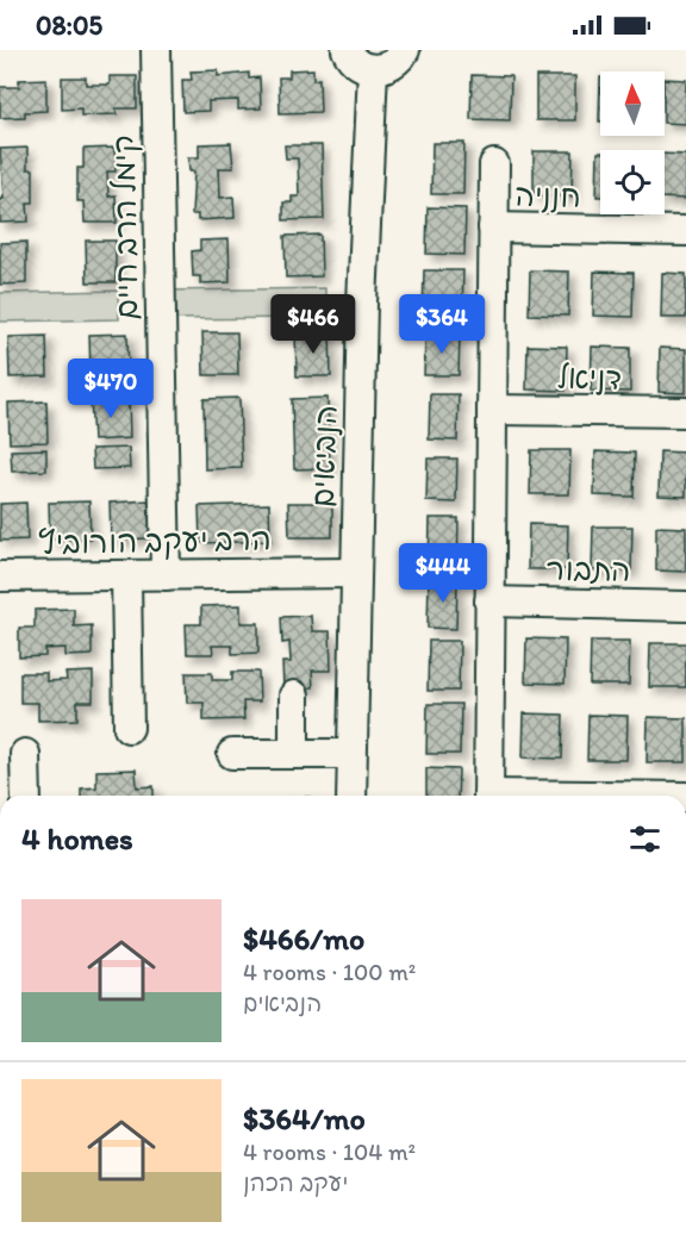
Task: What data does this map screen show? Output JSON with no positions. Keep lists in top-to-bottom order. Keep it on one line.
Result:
{"streets":{"street":["חנניה","קימל הרב חיים","דניאל","הנביאים","הרב יעקב הורוביץ","התבור"]},"crossings":[["קימל הרב חיים","הרב יעקב הורוביץ"],["הנביאים","הרב יעקב הורוביץ"]],"north":"top","page":{"status":"08:05","price":["$466","$364","$470","$444"],"heading":"4 homes","list":[{"name":"$466/mo","note":"4 rooms · 100 m² · הנביאים"},{"name":"$364/mo","note":"4 rooms · 104 m² · יעקב הכהן"}]}}
